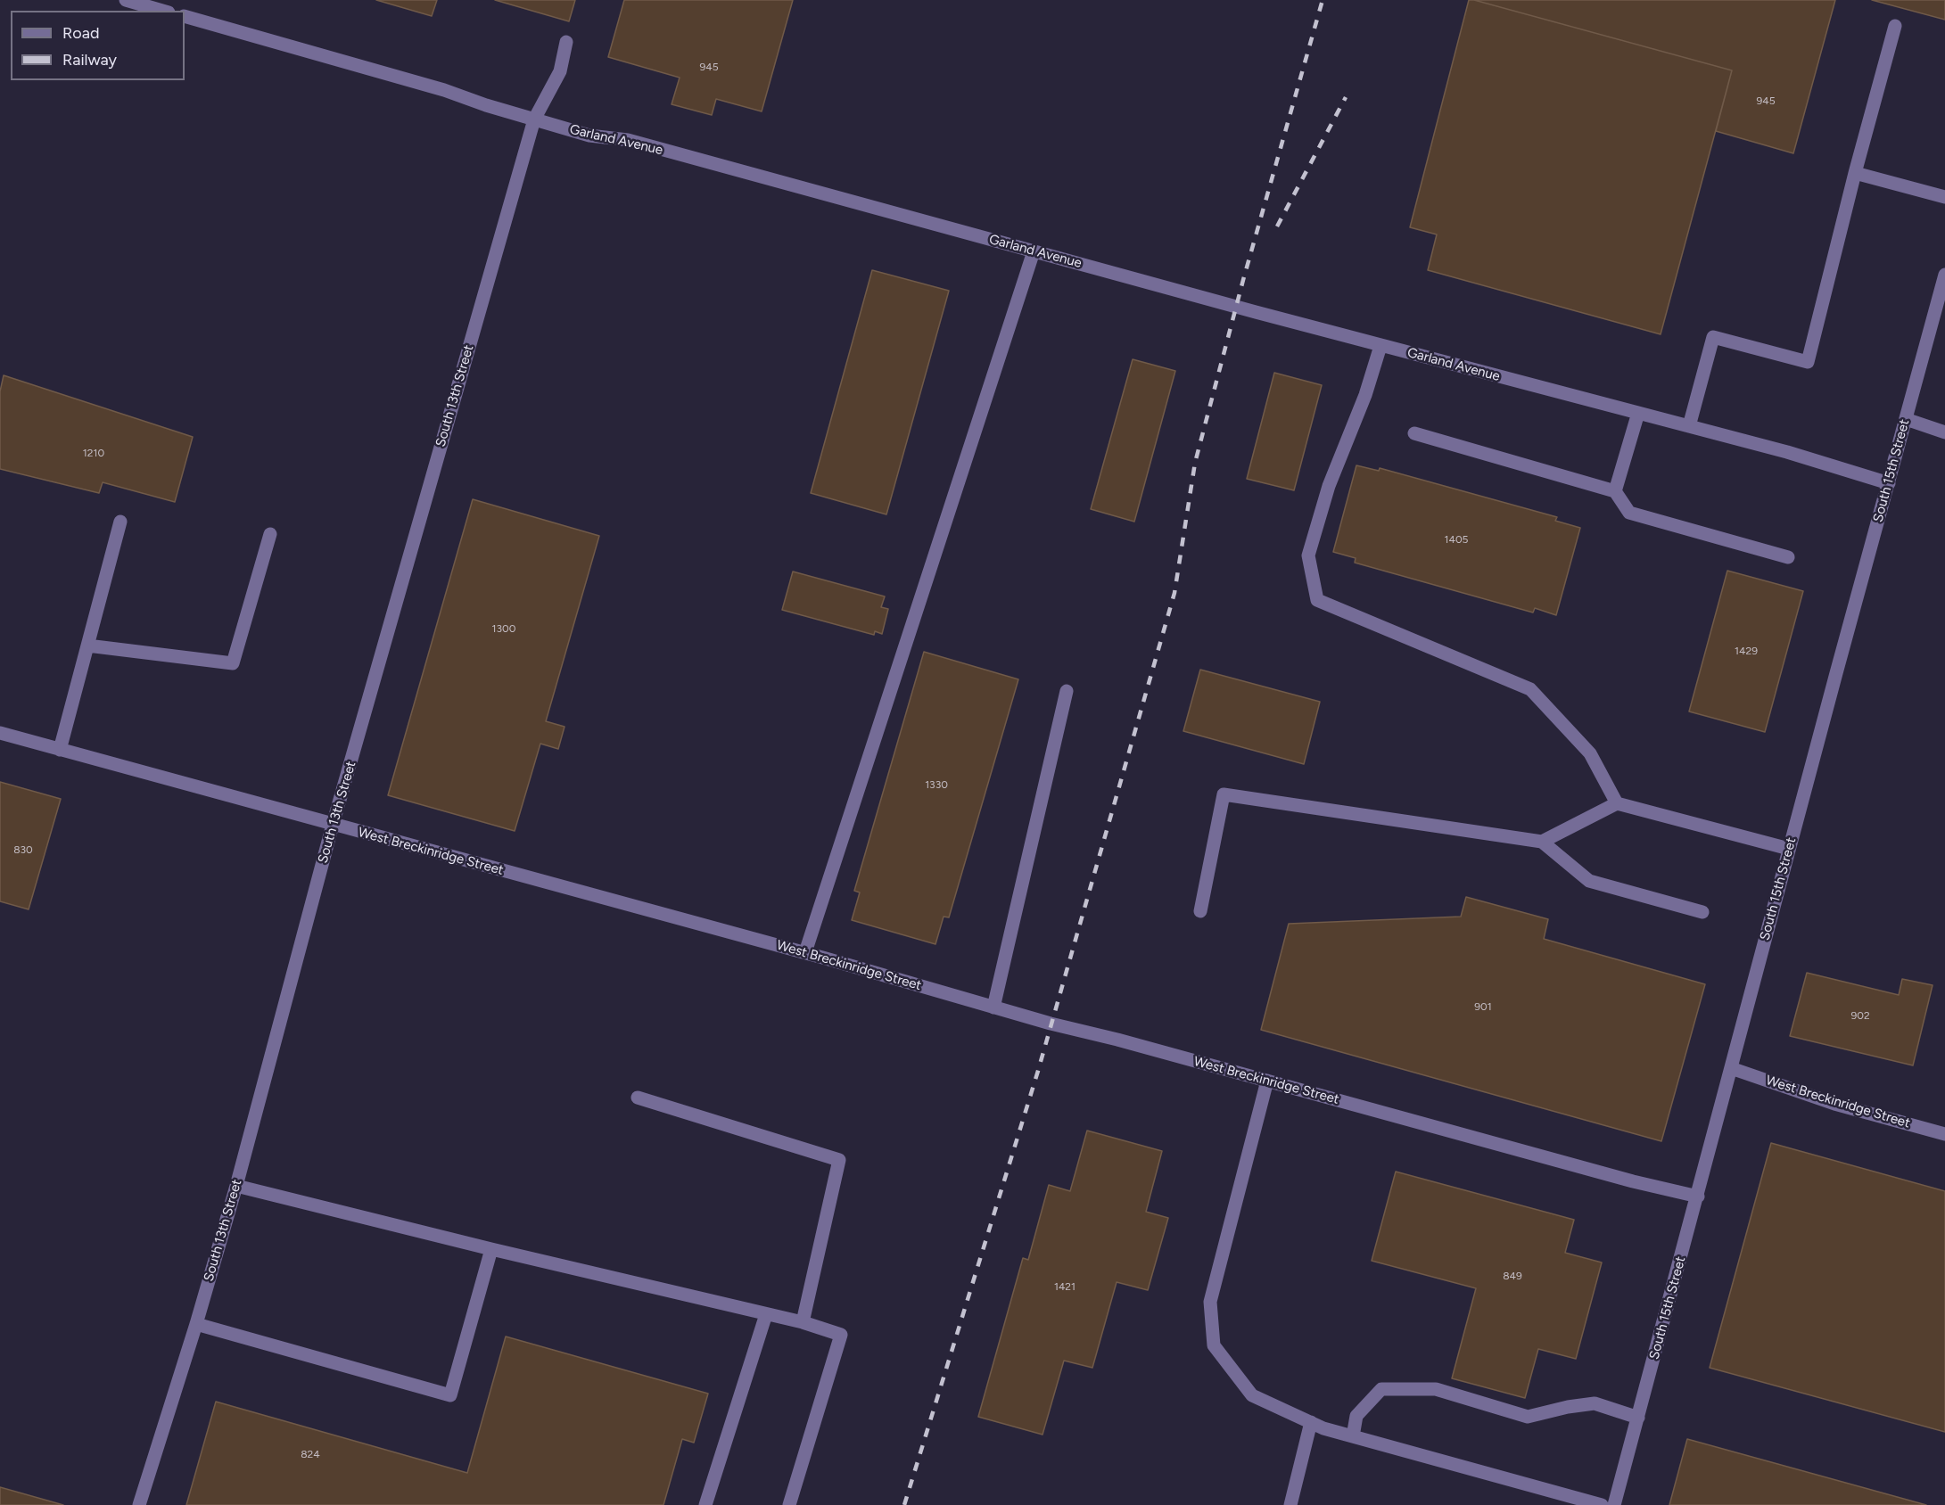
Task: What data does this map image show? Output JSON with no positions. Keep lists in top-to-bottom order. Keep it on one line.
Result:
{"streets":{"street":["Garland Avenue","South 13th Street","South 15th Street","West Breckinridge Street"]},"crossings":[["Garland Avenue","South 13th Street"],["Garland Avenue","South 15th Street"],["South 13th Street","West Breckinridge Street"],["South 15th Street","West Breckinridge Street"]],"house_numbers":["945","945","1210","1405","1300","1429","1330","830","901","902","849","1421","824"],"legend":["Road","Railway"]}
